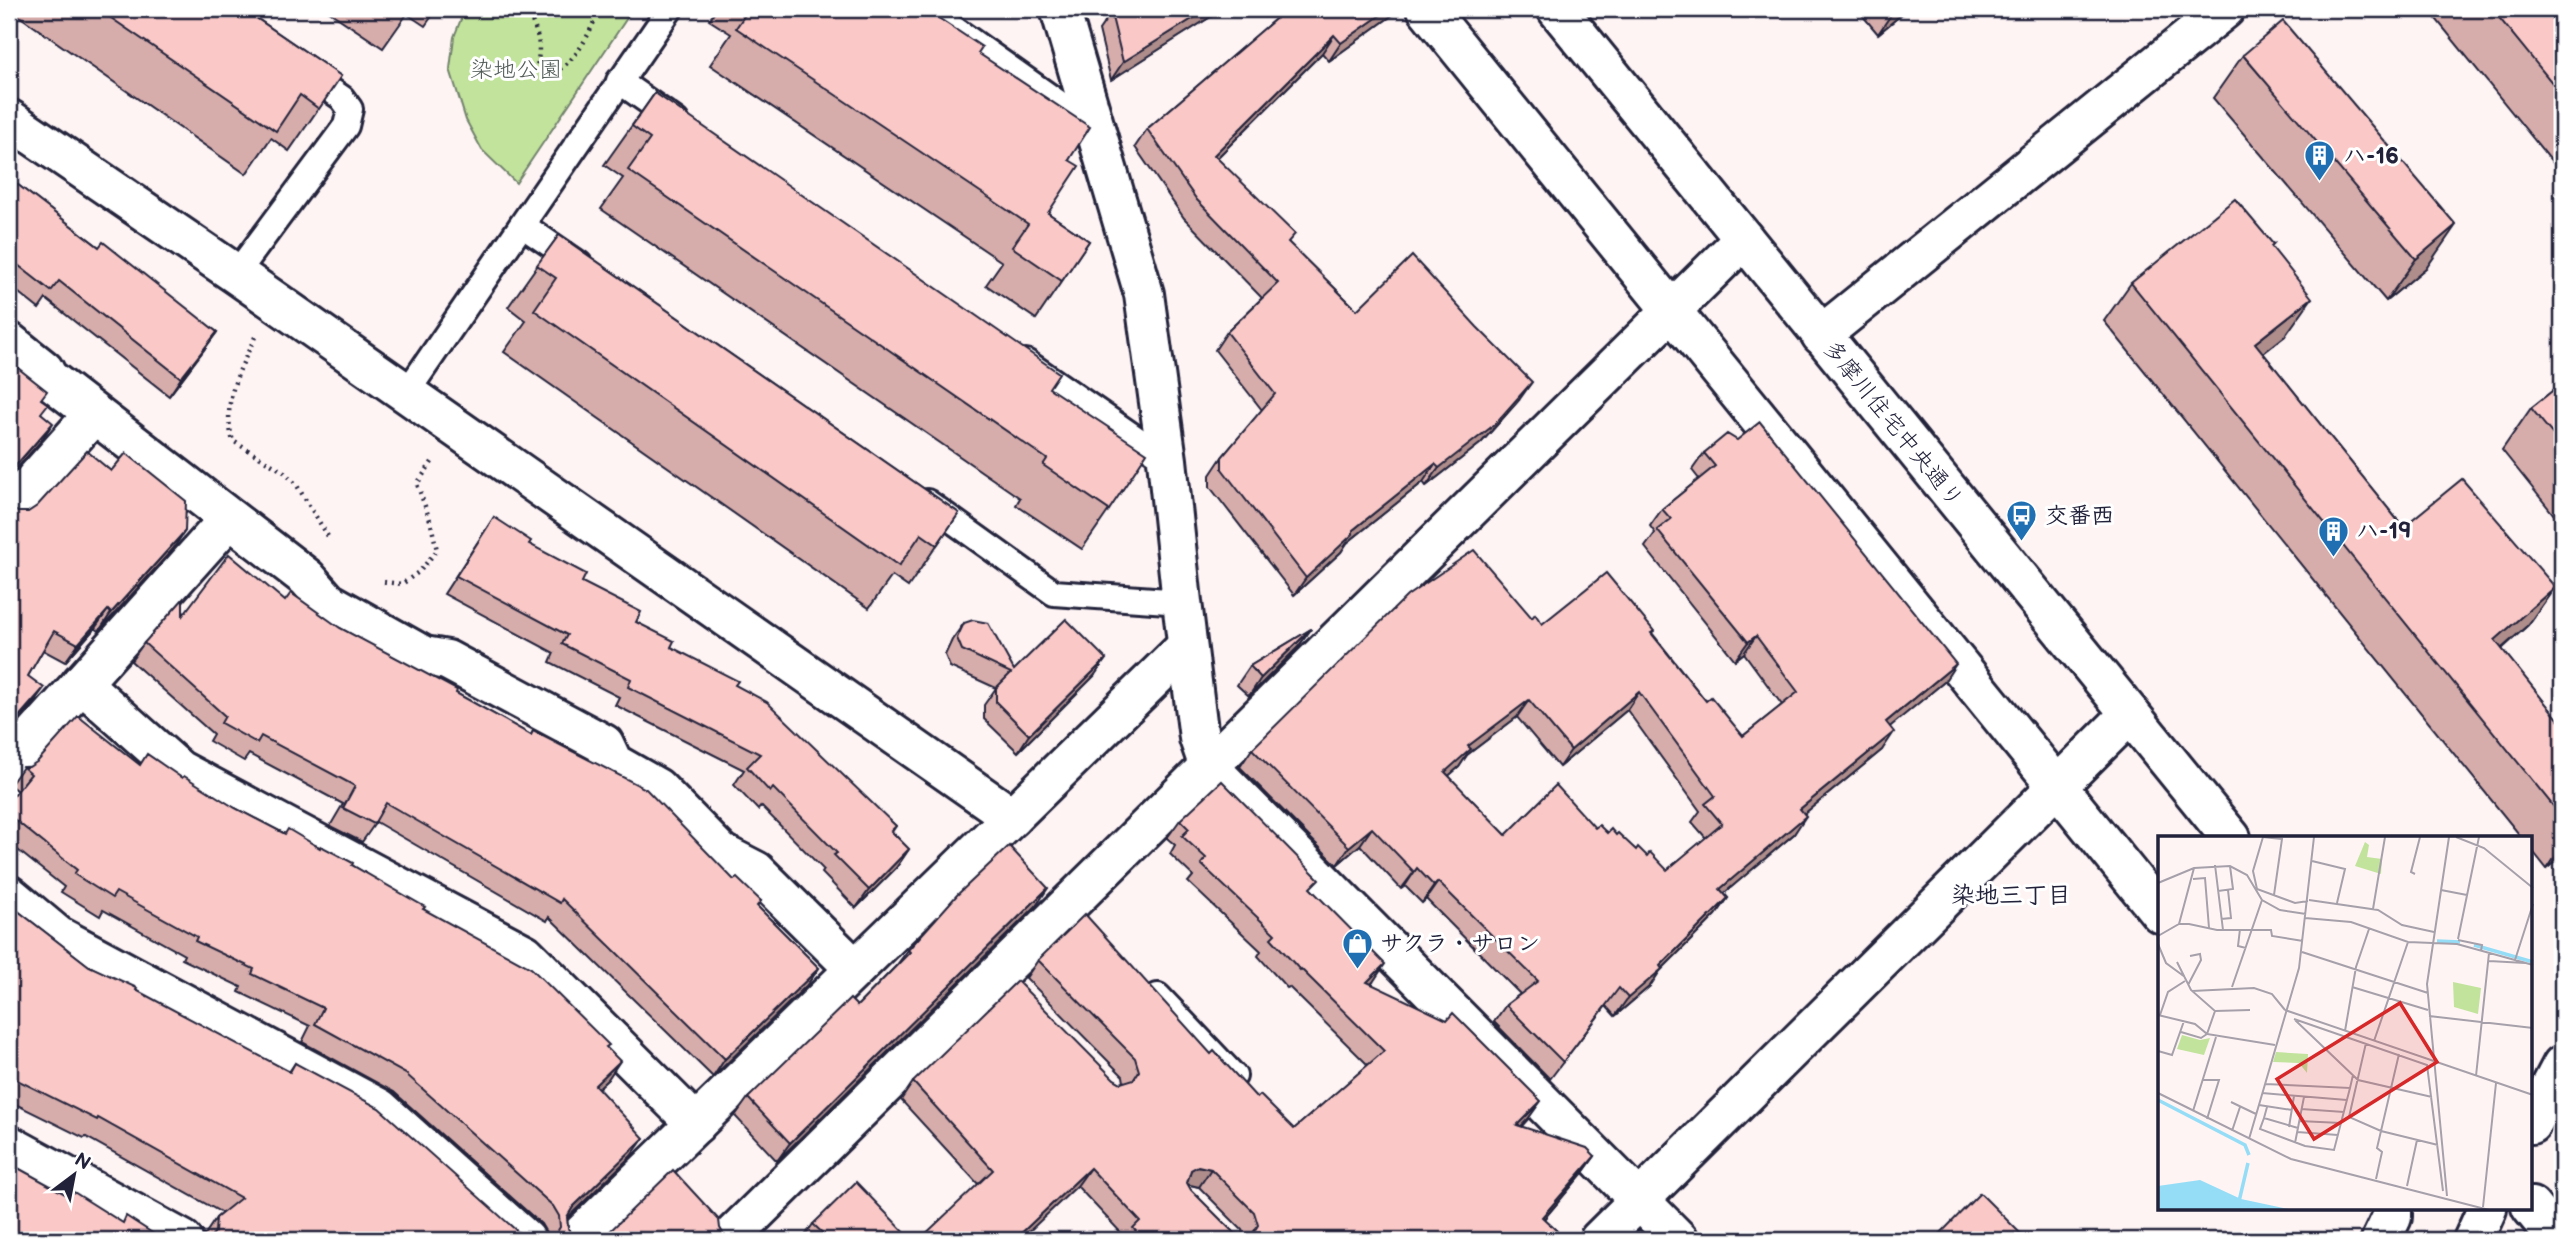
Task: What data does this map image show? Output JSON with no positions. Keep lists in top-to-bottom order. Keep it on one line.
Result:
{"streets":{"street":["多摩川住宅中央通り"]},"districts":["染地三丁目"],"parks":["染地公園"],"places":{"building":["ハ-16","ハ-19"],"bus stop":["交番西"],"shop":["サクラ・サロン"]},"north":"top right"}
